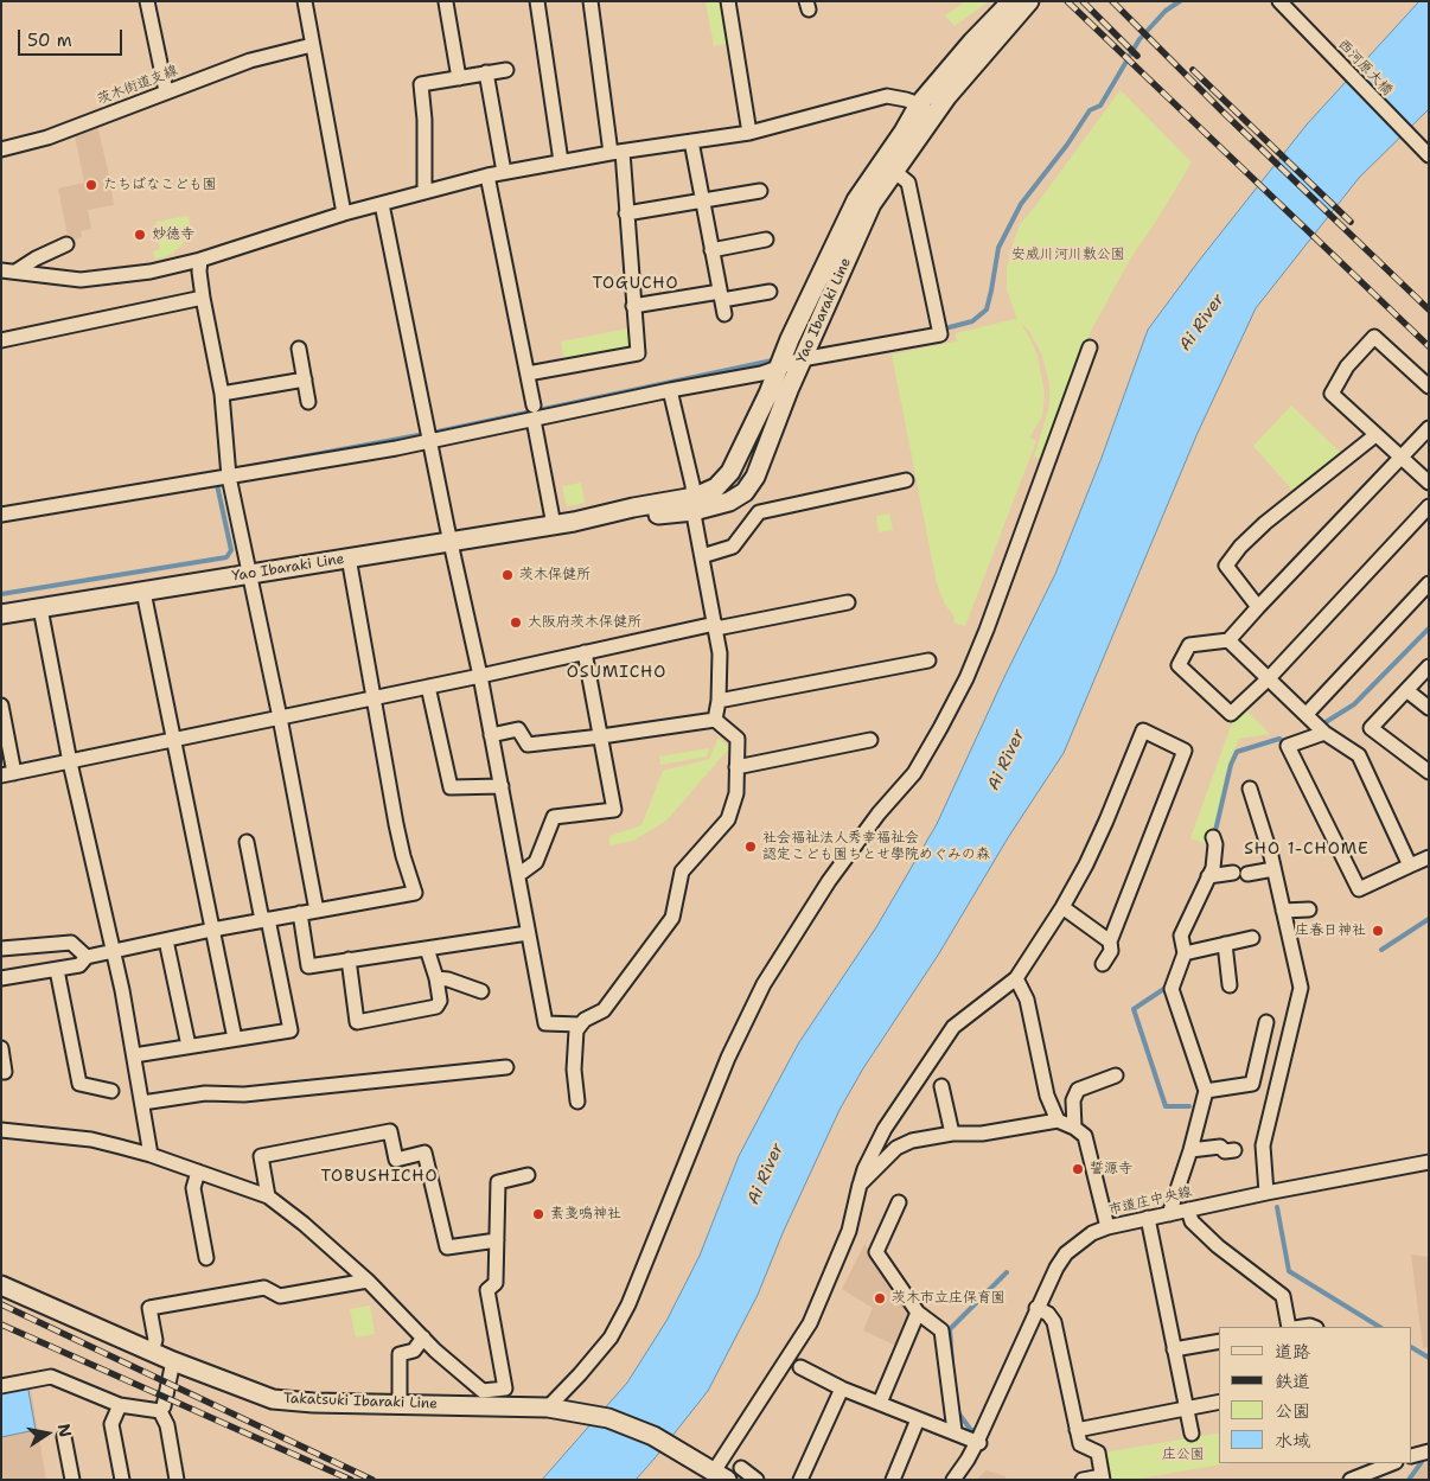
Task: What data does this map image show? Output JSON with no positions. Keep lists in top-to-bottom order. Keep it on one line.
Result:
{"streets":{"main road":["Yao Ibaraki Line","Takatsuki Ibaraki Line"],"street":["西河原大橋","茨木街道支線","市道庄中央線"]},"districts":["TOGUCHO","OSUMICHO","SHO 1-CHOME","TOBUSHICHO"],"water":["Ai River"],"parks":["安威川河川敷公園","庄公園"],"places":["たちばなこども園","妙徳寺","茨木保健所","大阪府茨木保健所","社会福祉法人秀幸福祉会 認定こども園ちとせ學院めぐみの森","庄春日神社","誓源寺","素戔嗚神社","茨木市立庄保育園"],"legend":["道路","鉄道","公園","水域"],"scale_bar":"50 m","north":"right"}
